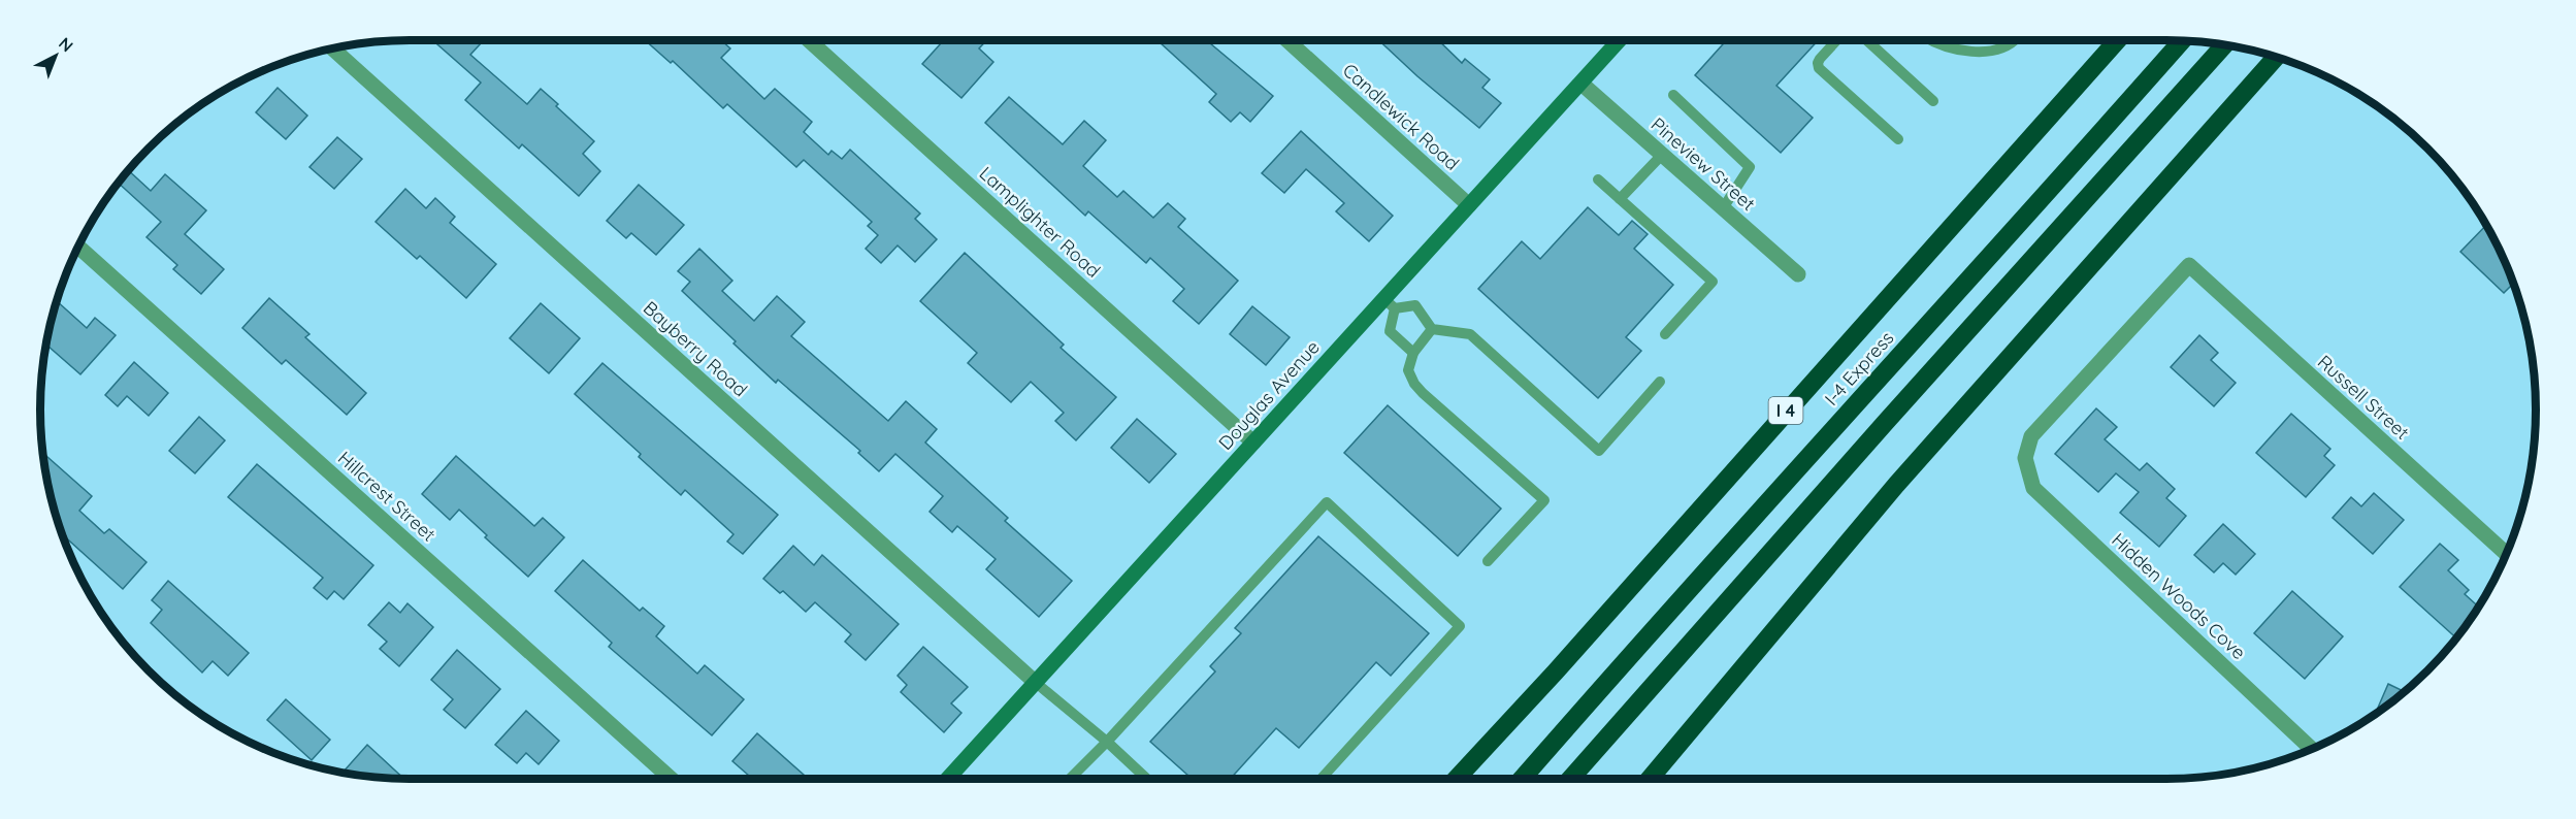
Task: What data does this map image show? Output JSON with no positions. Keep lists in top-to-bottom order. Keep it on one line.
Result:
{"streets":{"highway":["I-4 Express","I 4"],"main road":["Douglas Avenue"],"street":["Candlewick Road","Pineview Street","Lamplighter Road","Bayberry Road","Russell Street","Hillcrest Street","Hidden Woods Cove"]},"crossings":[["Candlewick Road","Douglas Avenue"],["Pineview Street","Douglas Avenue"],["Lamplighter Road","Douglas Avenue"],["Bayberry Road","Douglas Avenue"],["Russell Street","Hidden Woods Cove"]],"north":"top right"}
